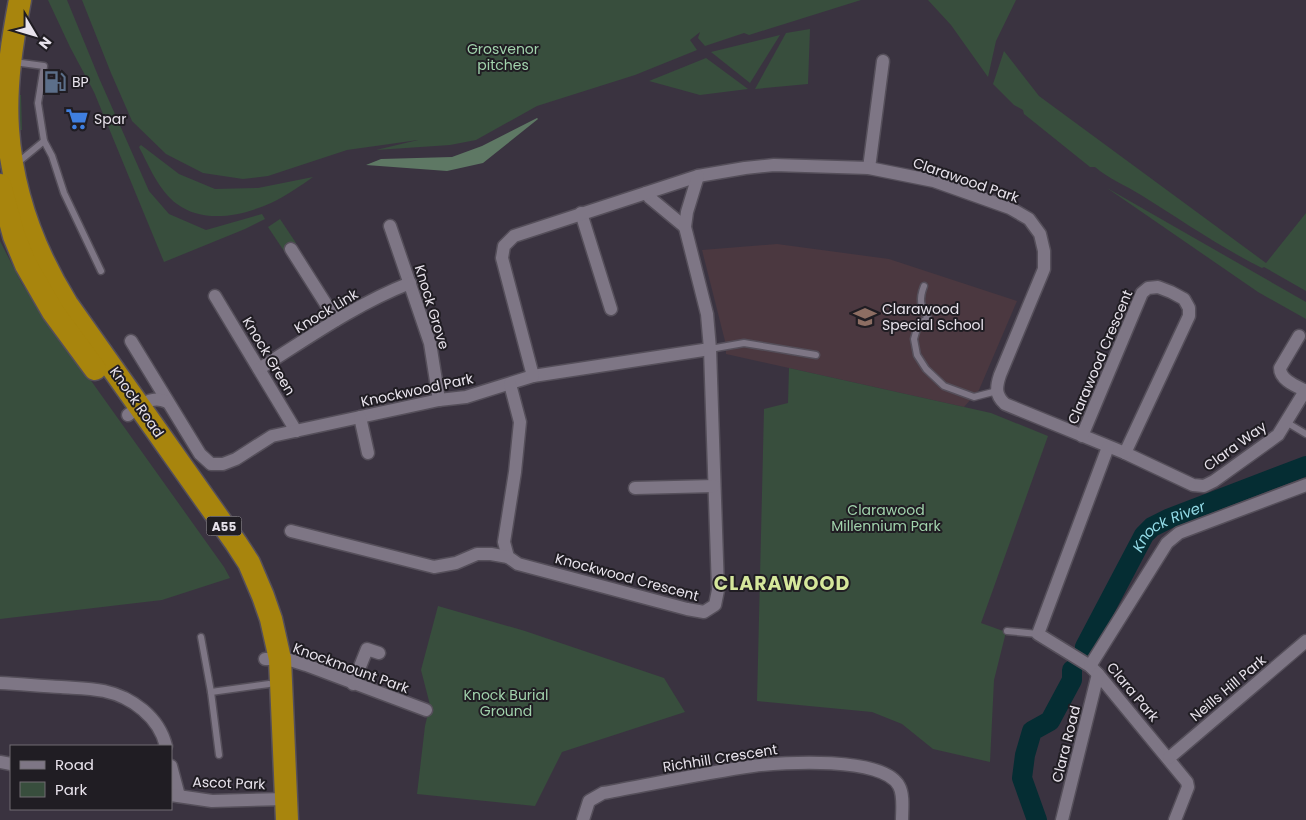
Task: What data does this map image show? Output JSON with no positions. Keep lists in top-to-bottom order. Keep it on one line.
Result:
{"streets":{"highway":["Knock Road","A55"],"street":["Clarawood Park","Knock Grove","Knock Link","Knock Green","Clarawood Crescent","Knockwood Park","Clara Way","Knockwood Crescent","Knockmount Park","Neills Hill Park","Clara Park","Clara Road","Richhill Crescent","Ascot Park"]},"crossings":[["Clarawood Park","Knockwood Park"],["Clarawood Park","Knockwood Crescent"],["Knock Grove","Knock Link"],["Knock Grove","Knockwood Park"],["Knock Link","Knock Green"],["Knock Green","Knockwood Park"],["Clarawood Crescent","Clara Way"],["Knockwood Park","Knockwood Crescent"],["Knock Road","Knockmount Park"],["Knock Road","Ascot Park"],["Neills Hill Park","Clara Park"],["Clara Park","Clara Road"]],"districts":["CLARAWOOD"],"water":["Knock River"],"parks":["Grosvenor pitches","Clarawood Millennium Park","Knock Burial Ground"],"places":{"fuel station":["BP"],"supermarket":["Spar"],"school or university":["Clarawood Special School"]},"legend":["Road","Park"],"north":"bottom right"}
